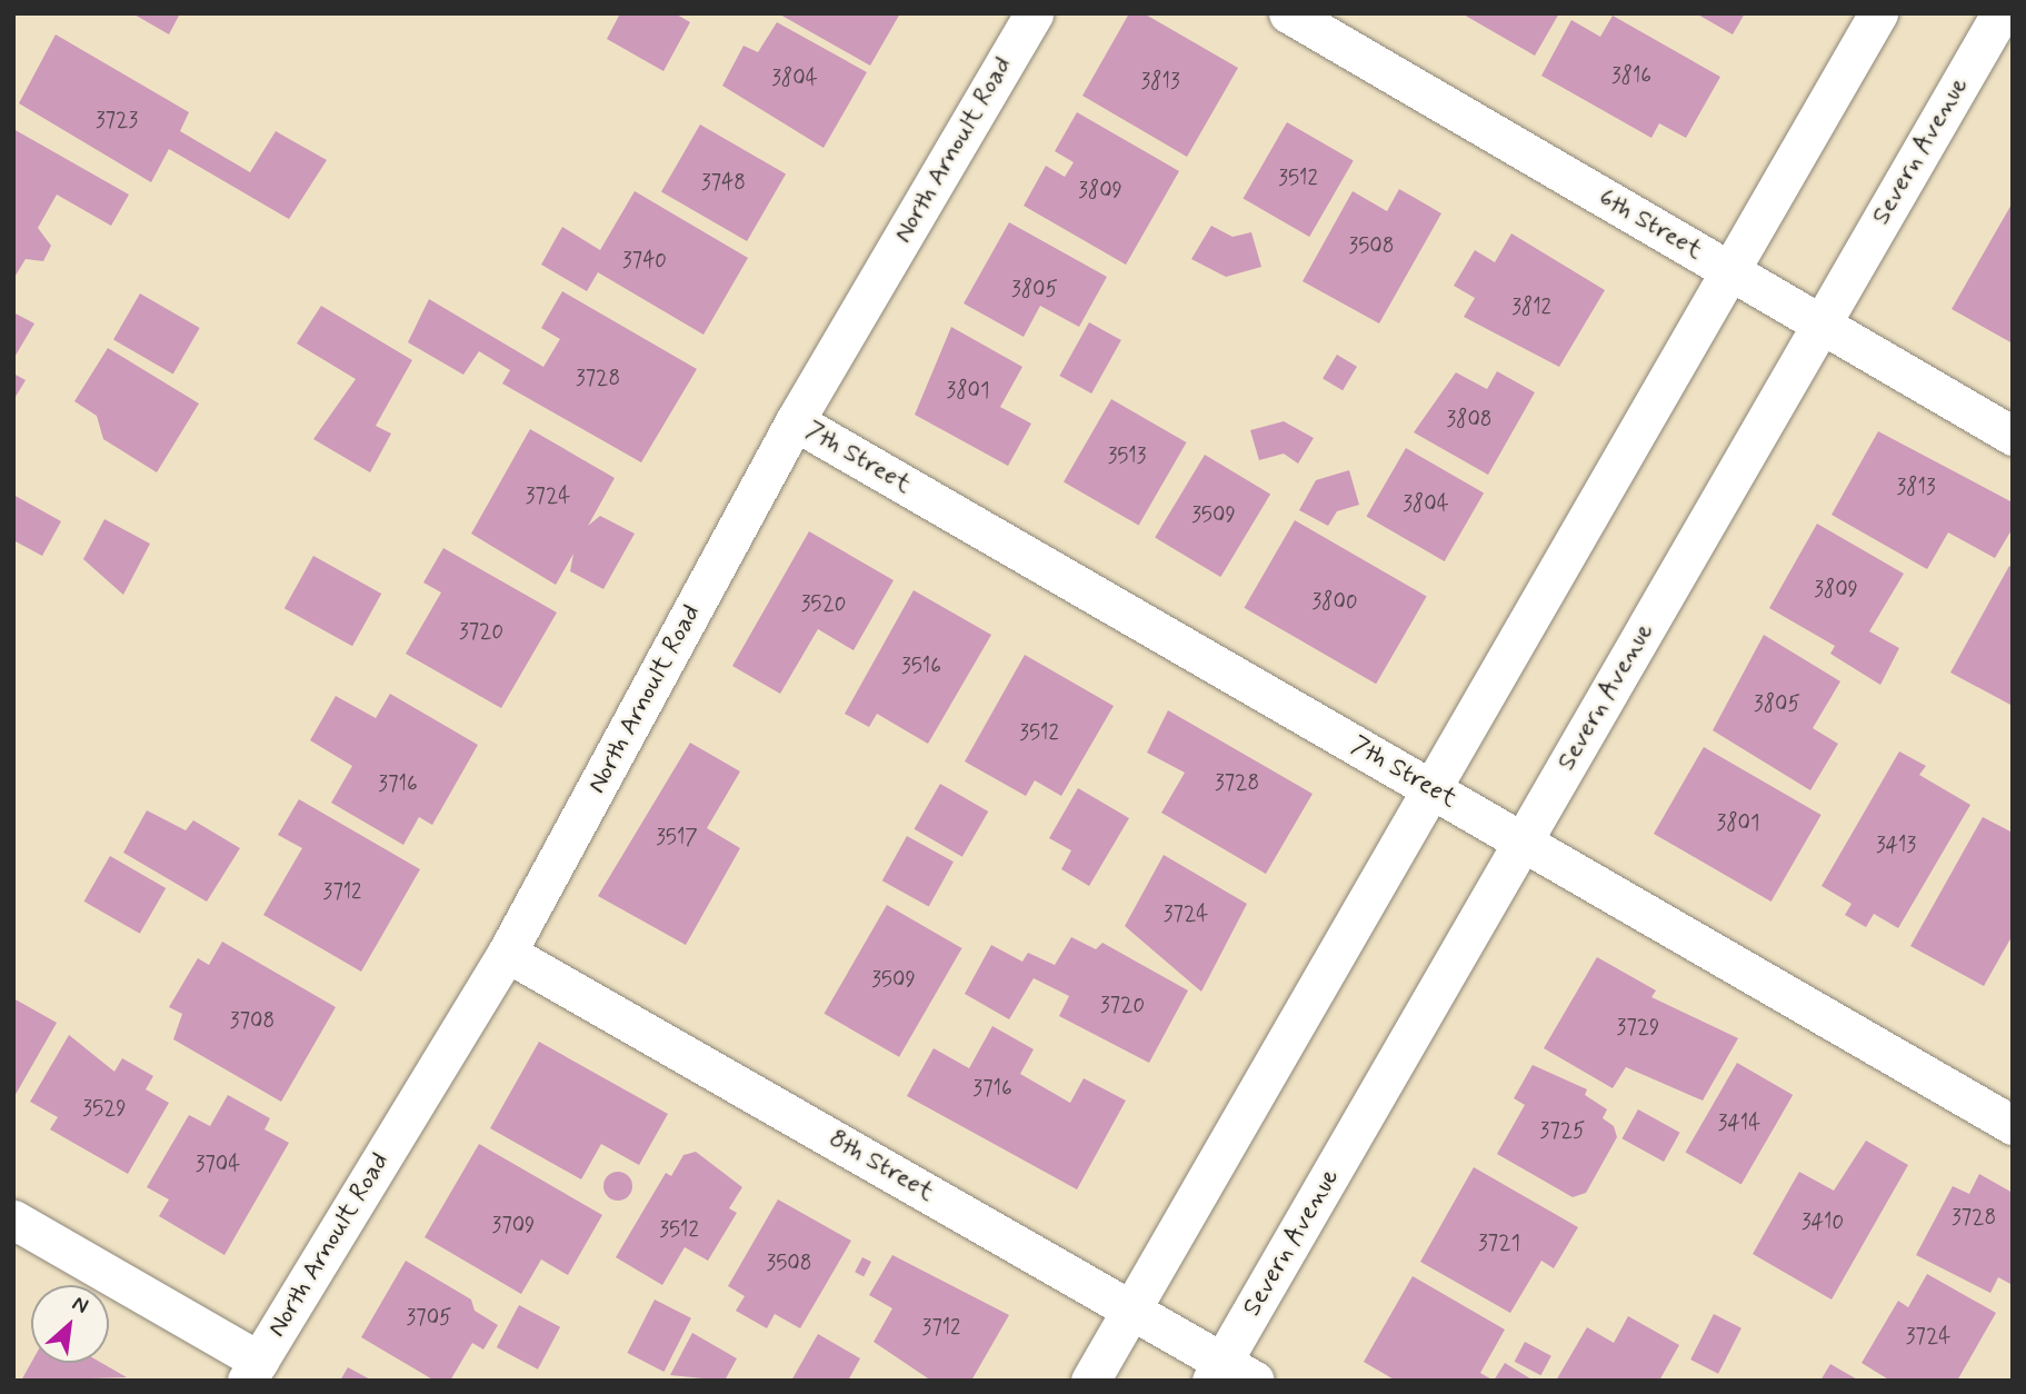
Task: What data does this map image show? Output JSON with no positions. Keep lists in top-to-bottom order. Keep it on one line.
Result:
{"streets":{"street":["North Arnoult Road","Severn Avenue","6th Street","7th Street","8th Street"]},"crossings":[["North Arnoult Road","7th Street"],["North Arnoult Road","8th Street"],["Severn Avenue","6th Street"],["Severn Avenue","7th Street"],["Severn Avenue","8th Street"]],"house_numbers":["3816","3804","3813","3723","3512","3748","3809","3508","3740","3805","3812","3728","3801","3808","3513","3813","3724","3804","3509","3809","3800","3520","3720","3516","3805","3512","3728","3716","3801","3517","3413","3712","3724","3509","3720","3708","3729","3716","3529","3414","3725","3704","3728","3410","3709","3512","3721","3508","3705","3712","3724"],"north":"top right"}
